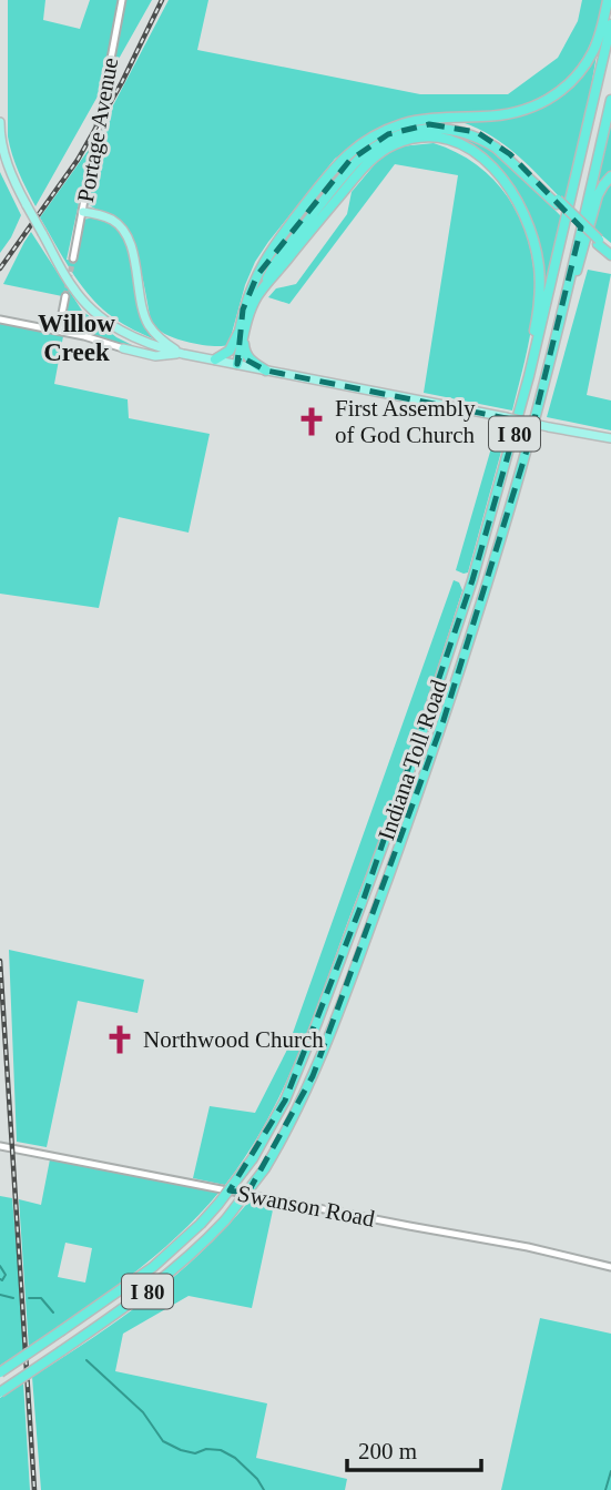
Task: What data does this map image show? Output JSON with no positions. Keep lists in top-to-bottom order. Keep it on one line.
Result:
{"streets":{"highway":["I 80","Indiana Toll Road"],"street":["Portage Avenue","Swanson Road"]},"districts":["Willow Creek"],"places":{"church":["First Assembly of God Church","Northwood Church"]},"scale_bar":"200 m"}
